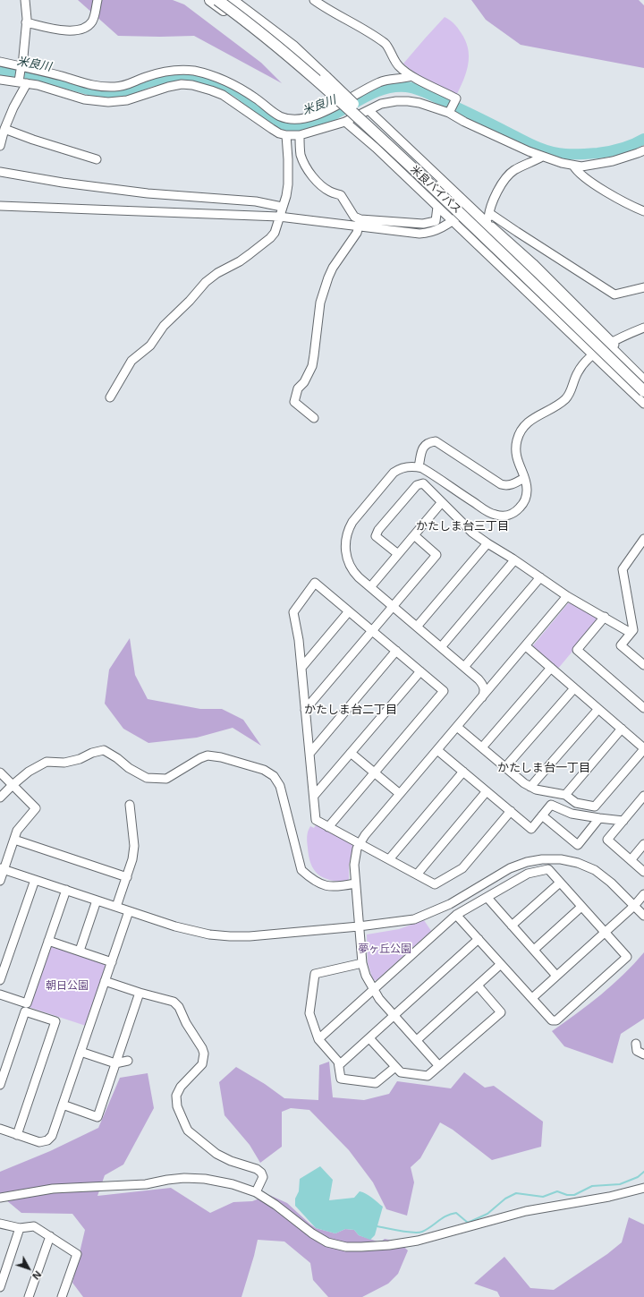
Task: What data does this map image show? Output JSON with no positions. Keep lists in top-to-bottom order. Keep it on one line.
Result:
{"streets":{"main road":["米良バイパス"]},"districts":["かたしま台三丁目","かたしま台二丁目","かたしま台一丁目"],"water":["米良川"],"parks":["夢ヶ丘公園","朝日公園"],"north":"bottom right"}
